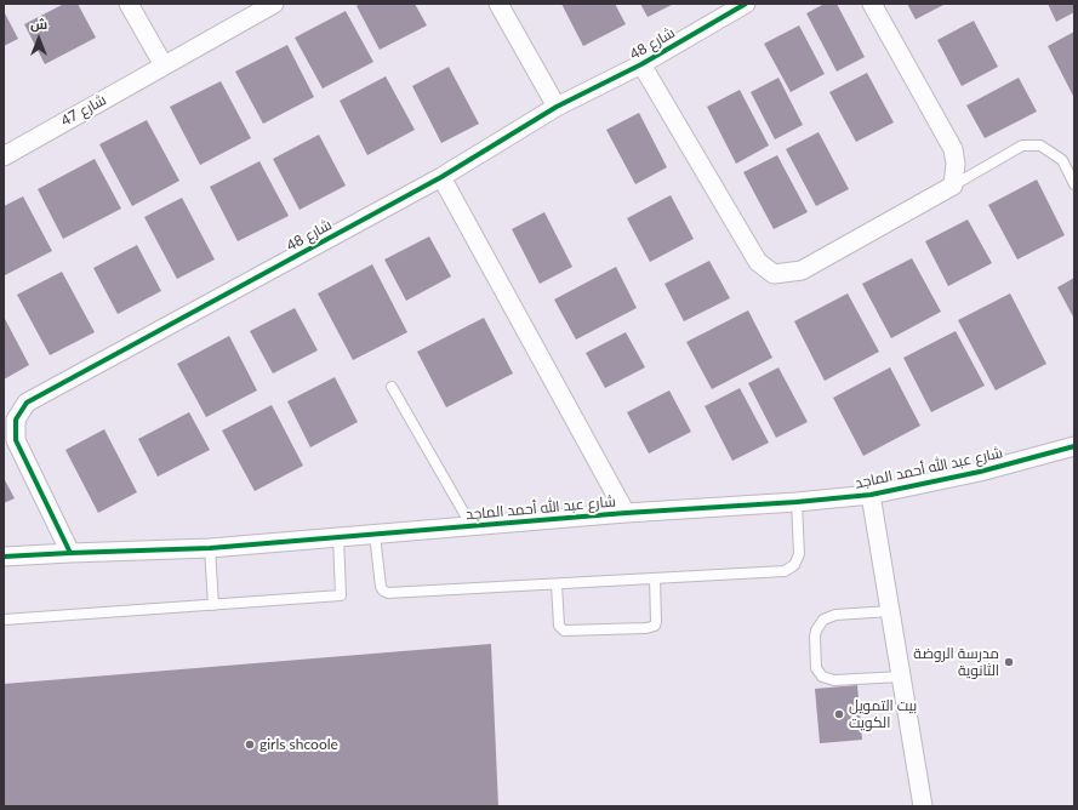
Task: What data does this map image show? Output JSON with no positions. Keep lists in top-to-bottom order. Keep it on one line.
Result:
{"streets":{"street":["شارع 48","شارع 47","شارع عبد الله أحمد الماجد"]},"crossings":[["شارع 48","شارع عبد الله أحمد الماجد"]],"places":["مدرسة الروضة الثانوية","بيت التمويل الكويت","girls shcoole"],"north":"top"}
